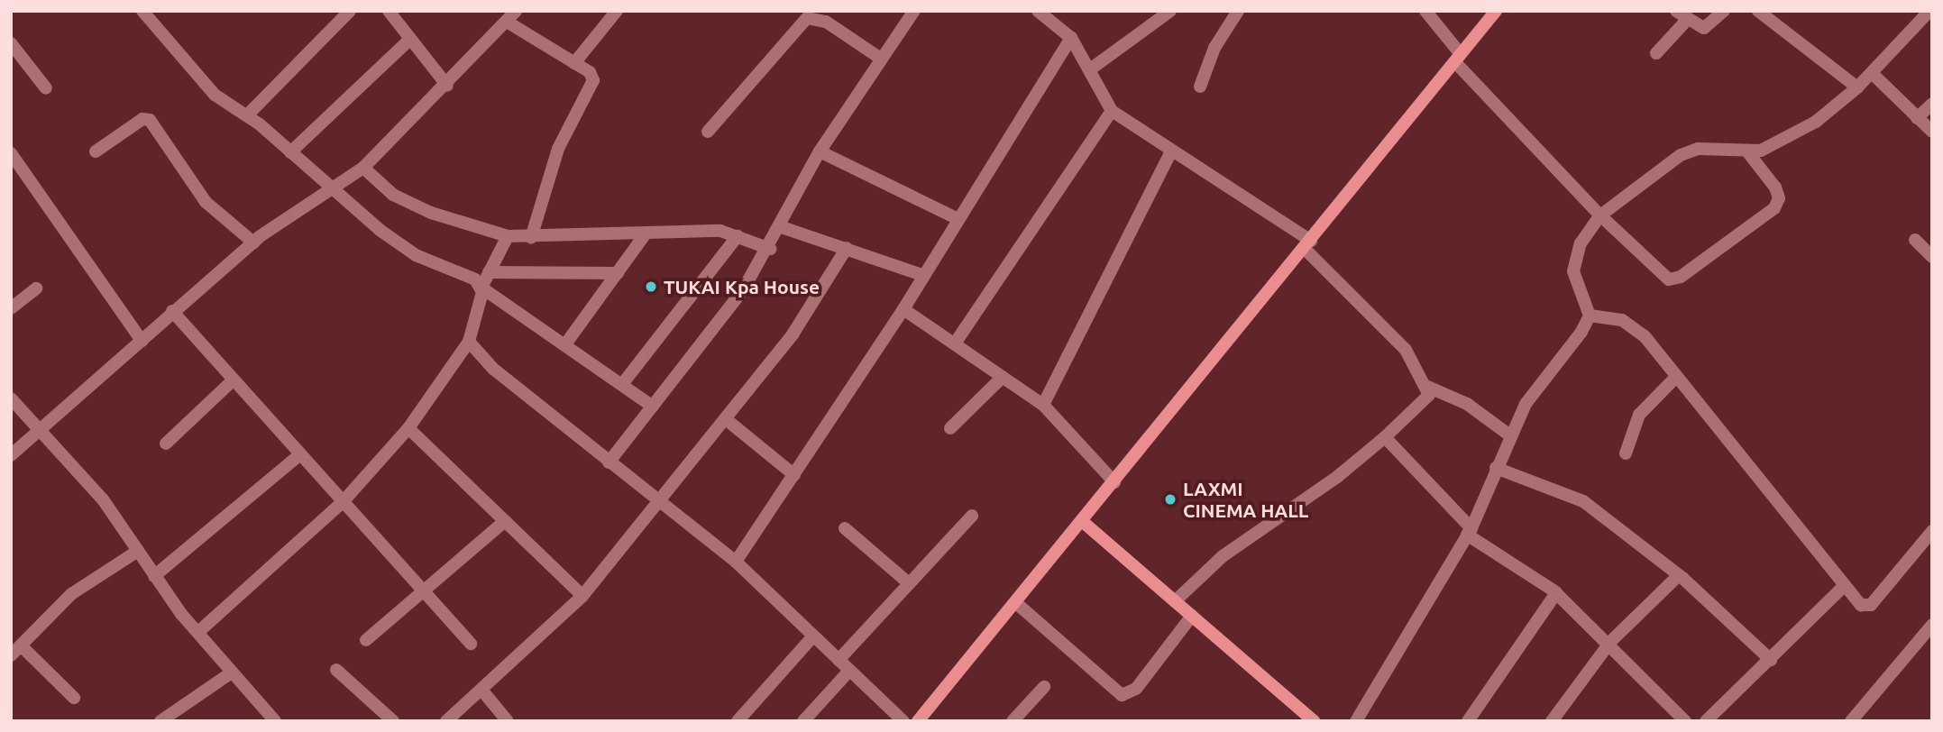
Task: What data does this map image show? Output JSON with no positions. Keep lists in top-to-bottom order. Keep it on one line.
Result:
{"places":["TUKAI Kpa House","LAXMI CINEMA HALL"]}
